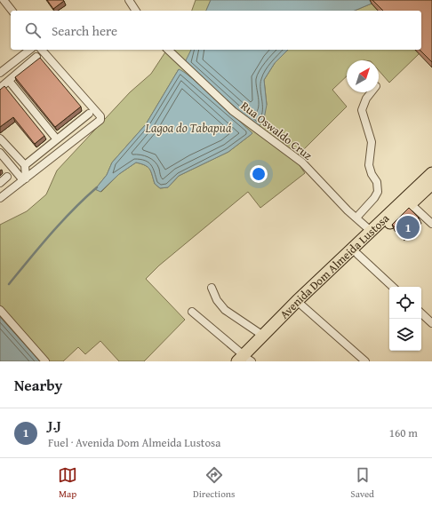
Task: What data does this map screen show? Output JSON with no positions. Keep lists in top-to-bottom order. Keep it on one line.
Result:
{"streets":{"main road":["Avenida Dom Almeida Lustosa"],"street":["Rua Oswaldo Cruz"]},"crossings":[["Rua Oswaldo Cruz","Avenida Dom Almeida Lustosa"]],"water":["Lagoa do Tabapuá"],"north":"top right","page":{"search":"Search here","pins":"1","heading":"Nearby","list":[{"mark":"1","name":"J.J","note":"Fuel · Avenida Dom Almeida Lustosa","value":"160 m"}],"nav":["Map","Directions","Saved"]}}
